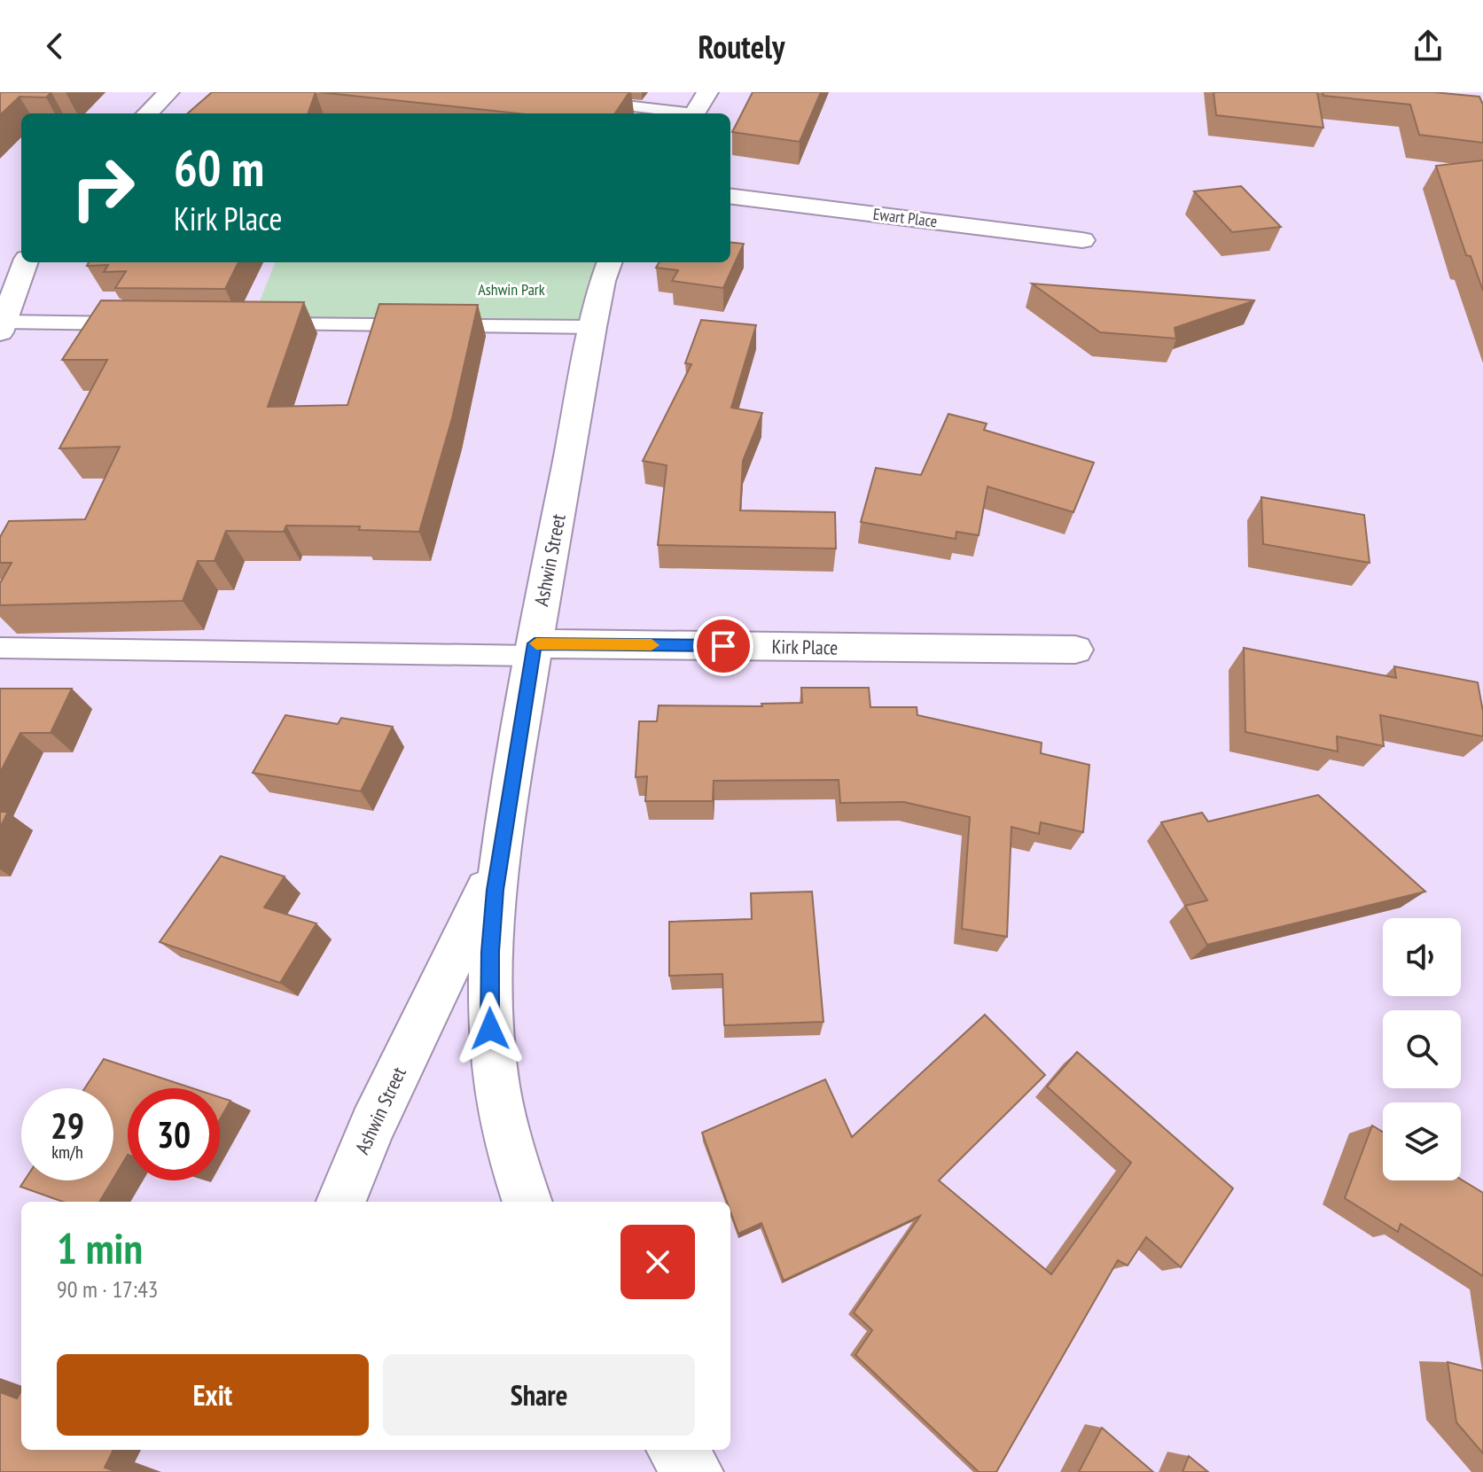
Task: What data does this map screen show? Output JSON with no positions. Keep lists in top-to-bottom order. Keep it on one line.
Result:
{"streets":{"street":["Ewart Place","Ashwin Street","Kirk Place"]},"crossings":[["Ashwin Street","Kirk Place"]],"parks":["Ashwin Park"],"page":{"header":"Routely","turn":["60 m","Kirk Place"],"speed":"29 km/h","limit":"30","heading":["1 min","90 m · 17:43"],"buttons":["Exit","Share"]}}
